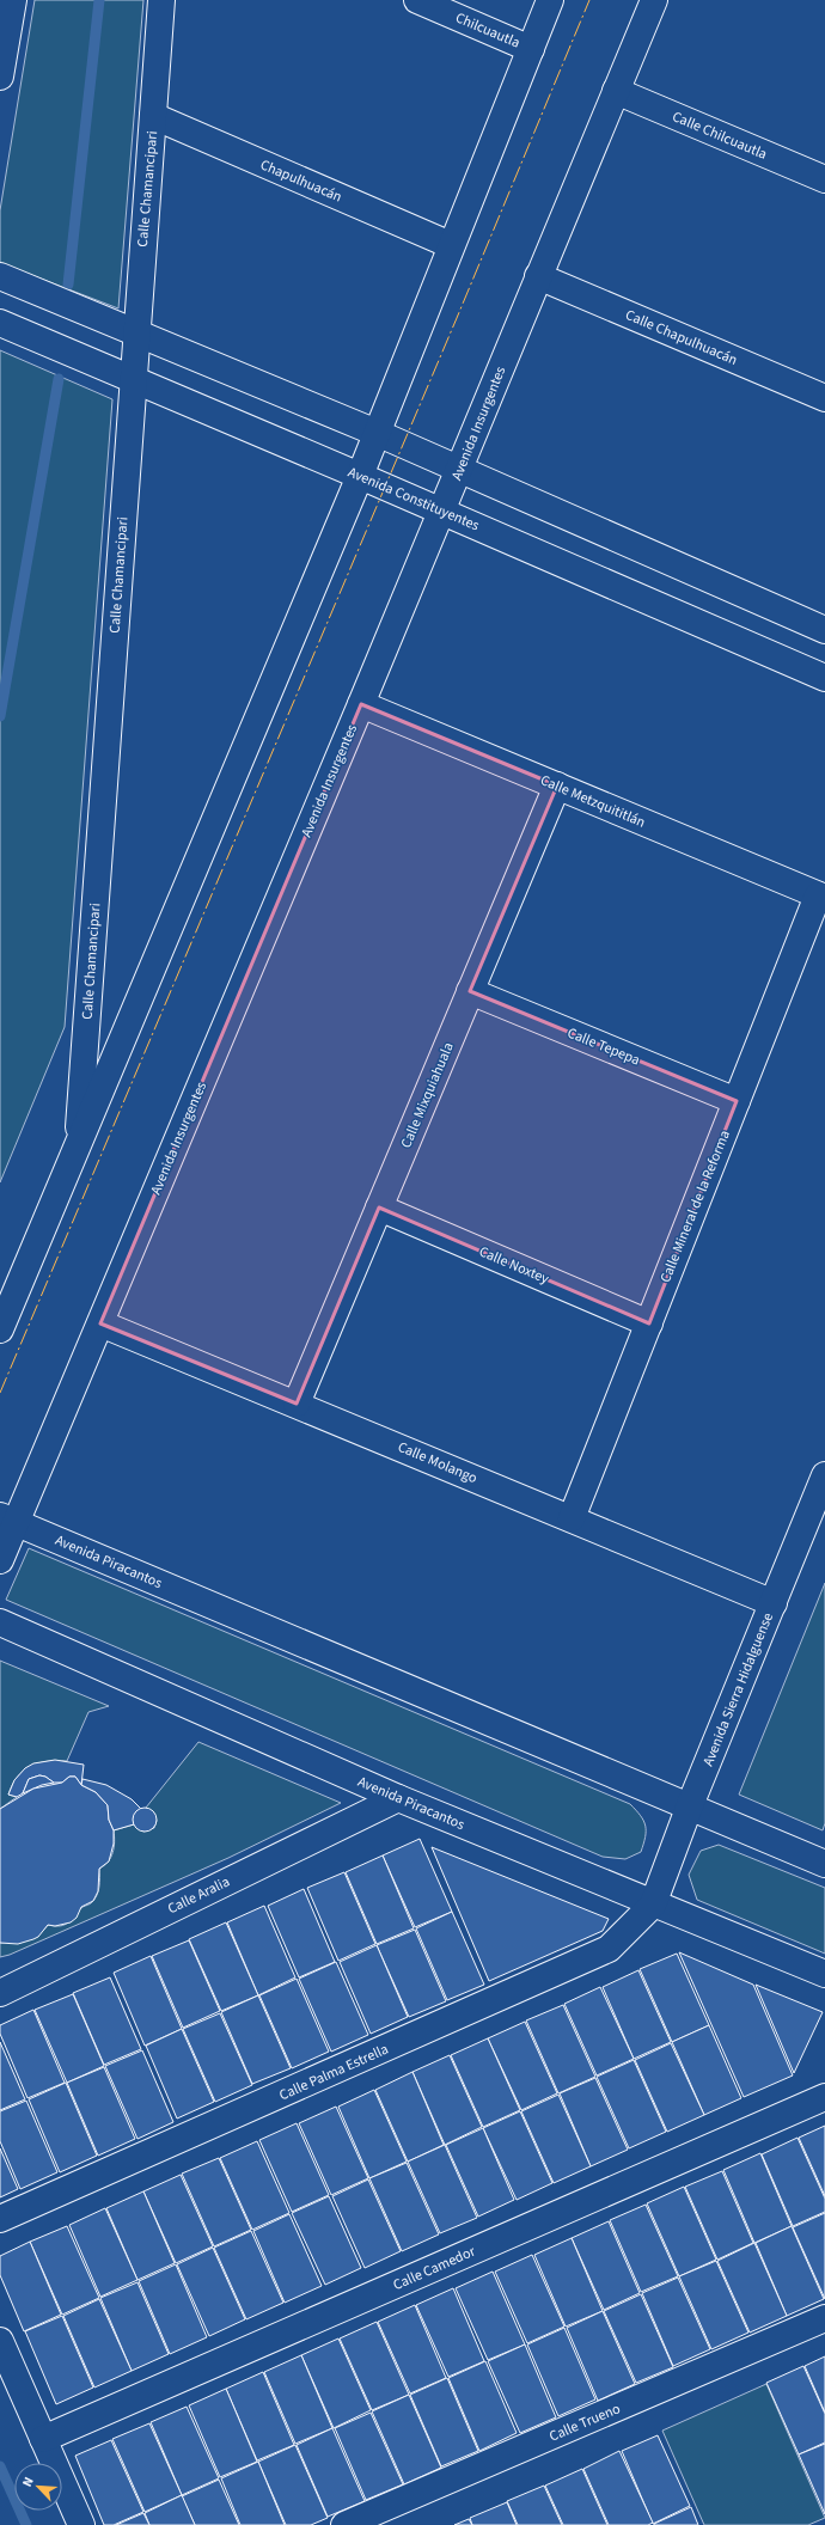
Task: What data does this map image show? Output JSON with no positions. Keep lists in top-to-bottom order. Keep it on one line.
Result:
{"streets":{"street":["Chilcuautla","Calle Chilcuautla","Chapulhuacán","Calle Chamancipari","Calle Chapulhuacán","Avenida Insurgentes","Avenida Constituyentes","Calle Metzquititlán","Calle Tepepa","Calle Mixquiahuala","Calle Mineral de la Reforma","Calle Noxtey","Calle Molango","Avenida Piracantos","Avenida Sierra Hidalguense","Calle Aralia","Calle Palma Estrella","Calle Camedor","Calle Trueno"]},"crossings":[["Calle Chilcuautla","Avenida Insurgentes"],["Chapulhuacán","Calle Chamancipari"],["Calle Chamancipari","Avenida Constituyentes"],["Calle Chapulhuacán","Avenida Insurgentes"],["Avenida Insurgentes","Avenida Constituyentes"],["Avenida Insurgentes","Calle Metzquititlán"],["Avenida Insurgentes","Calle Molango"],["Avenida Insurgentes","Avenida Piracantos"],["Calle Metzquititlán","Calle Mixquiahuala"],["Calle Metzquititlán","Calle Mineral de la Reforma"],["Calle Tepepa","Calle Mixquiahuala"],["Calle Tepepa","Calle Mineral de la Reforma"],["Calle Mixquiahuala","Calle Noxtey"],["Calle Mixquiahuala","Calle Molango"],["Calle Mineral de la Reforma","Calle Noxtey"],["Calle Mineral de la Reforma","Calle Molango"],["Calle Molango","Avenida Sierra Hidalguense"],["Avenida Piracantos","Avenida Sierra Hidalguense"],["Avenida Piracantos","Calle Aralia"],["Avenida Piracantos","Calle Palma Estrella"],["Avenida Sierra Hidalguense","Calle Palma Estrella"]],"north":"top left"}
